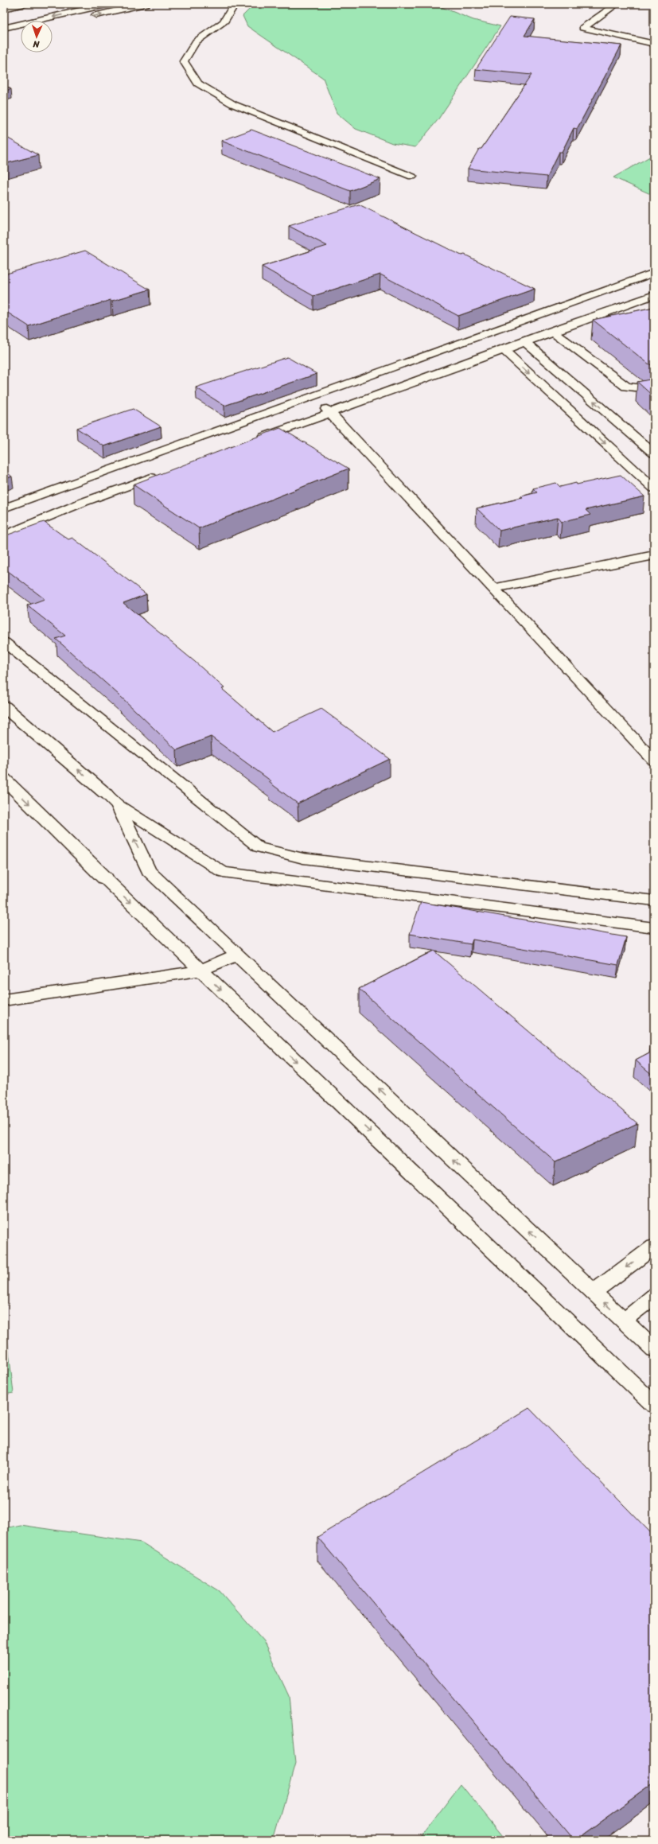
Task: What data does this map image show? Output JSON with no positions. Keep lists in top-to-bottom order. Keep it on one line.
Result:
{"north":"bottom"}
